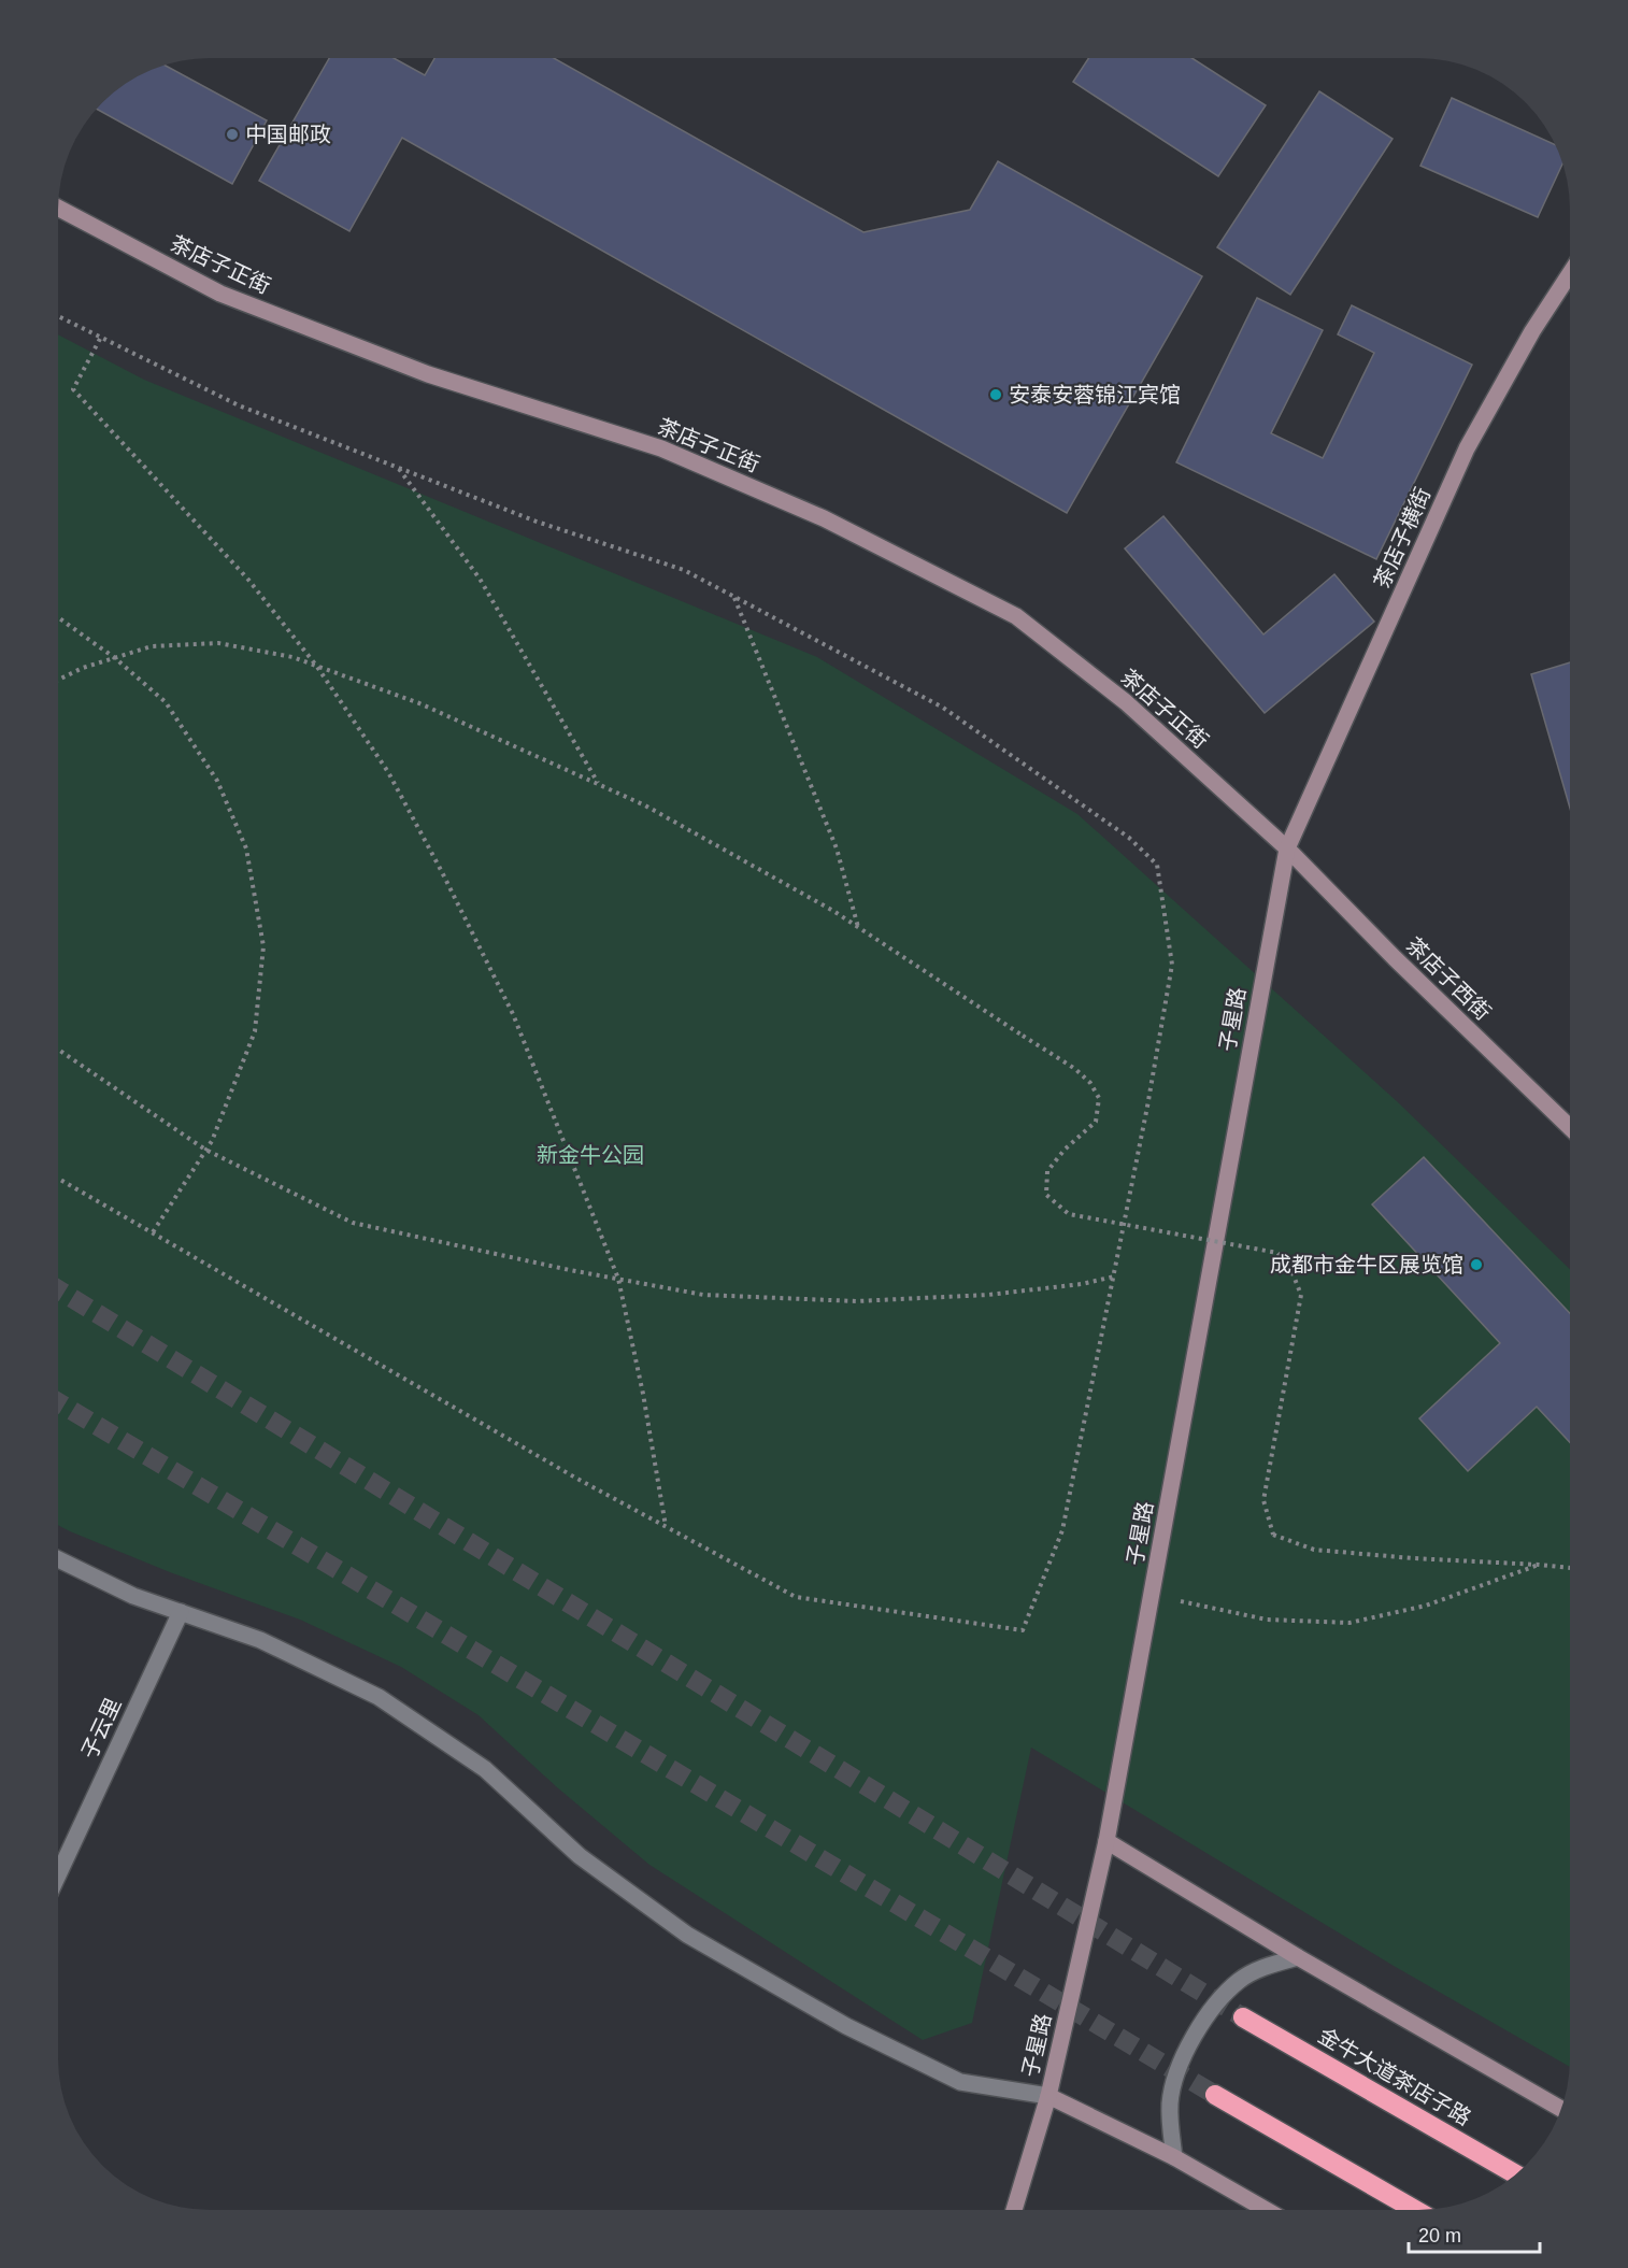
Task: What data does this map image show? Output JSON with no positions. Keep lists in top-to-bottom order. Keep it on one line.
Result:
{"streets":{"highway":["金牛大道茶店子路"],"main road":["茶店子正街","茶店子横街","茶店子西街","子星路"],"street":["子云里"]},"crossings":[["茶店子正街","茶店子横街"],["茶店子正街","茶店子西街"],["茶店子正街","子星路"],["茶店子横街","茶店子西街"],["茶店子横街","子星路"],["茶店子西街","子星路"]],"parks":["新金牛公园"],"places":["中国邮政","安泰安蓉锦江宾馆","成都市金牛区展览馆"],"scale_bar":"20 m"}
